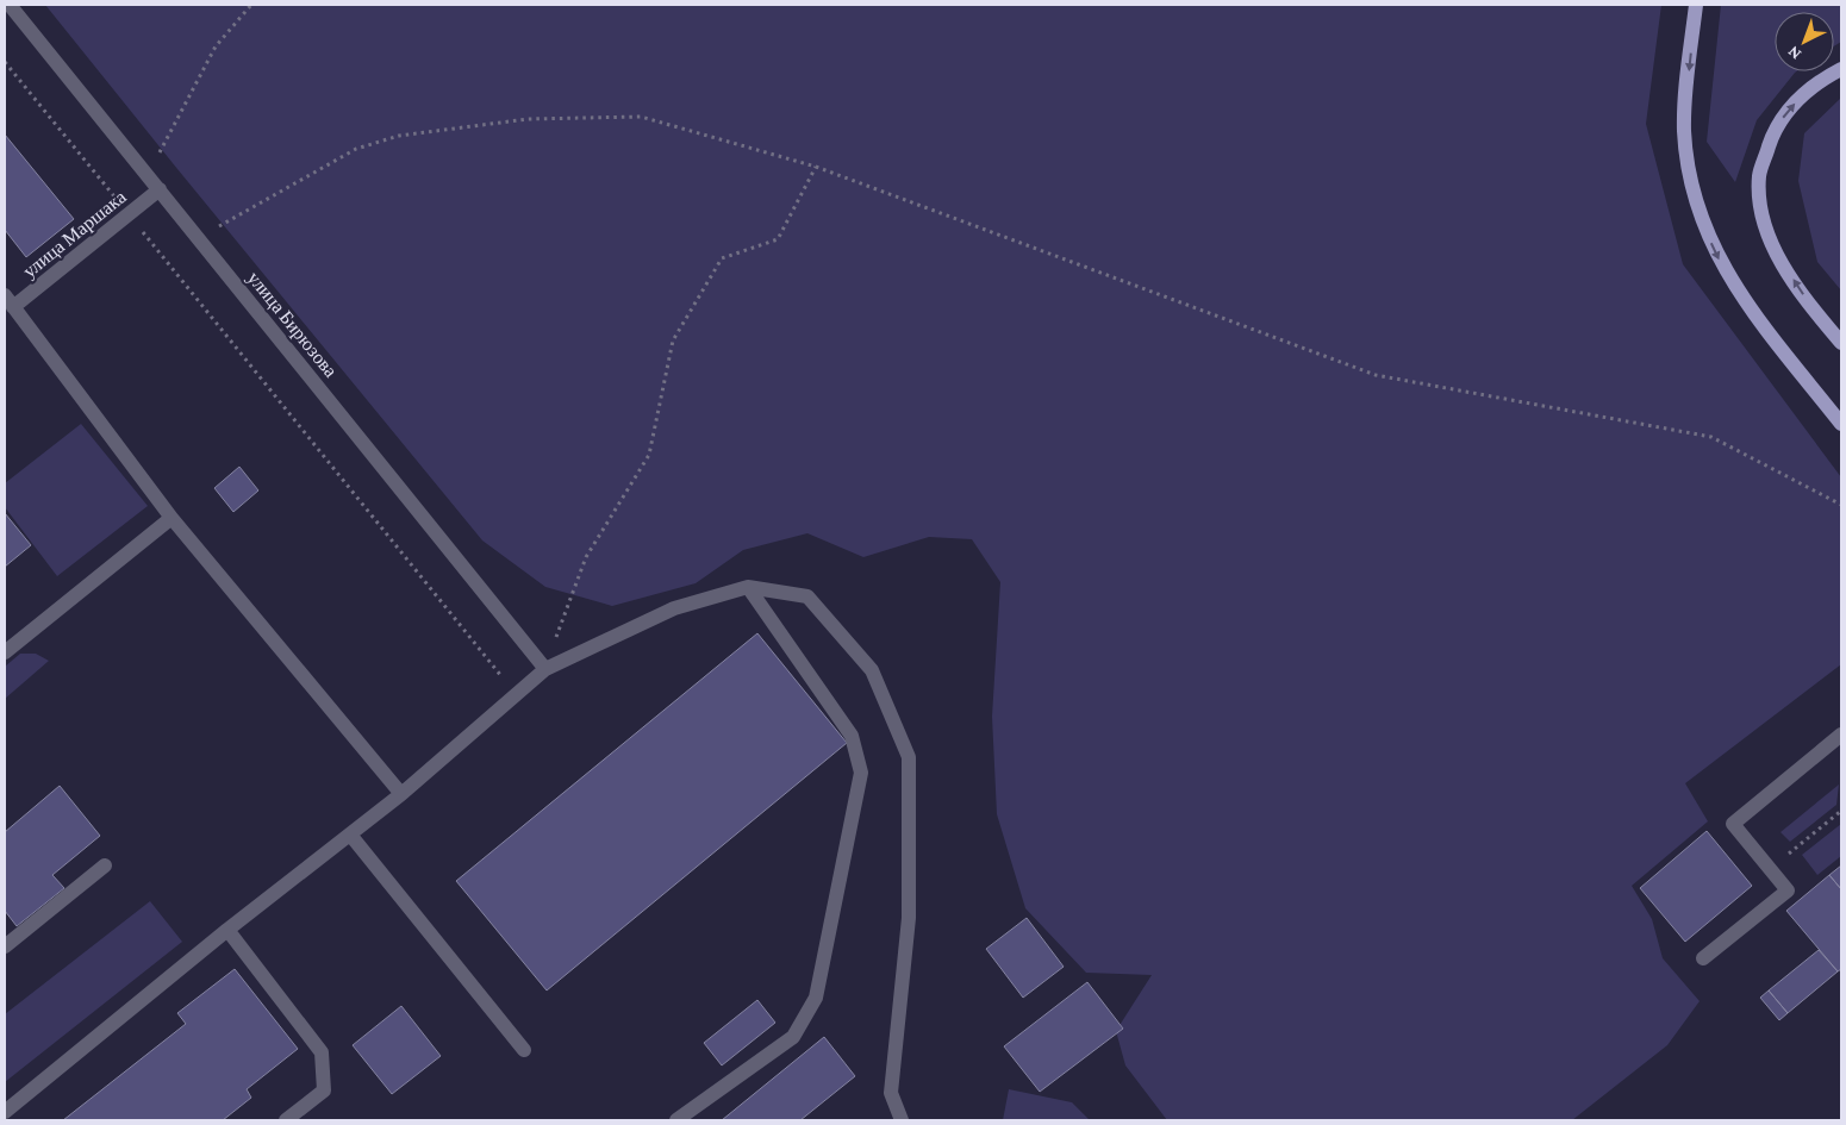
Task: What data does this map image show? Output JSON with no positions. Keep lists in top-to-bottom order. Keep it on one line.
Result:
{"streets":{"street":["улица Маршака","улица Бирюзова"]},"crossings":[["улица Маршака","улица Бирюзова"]],"north":"bottom left"}
